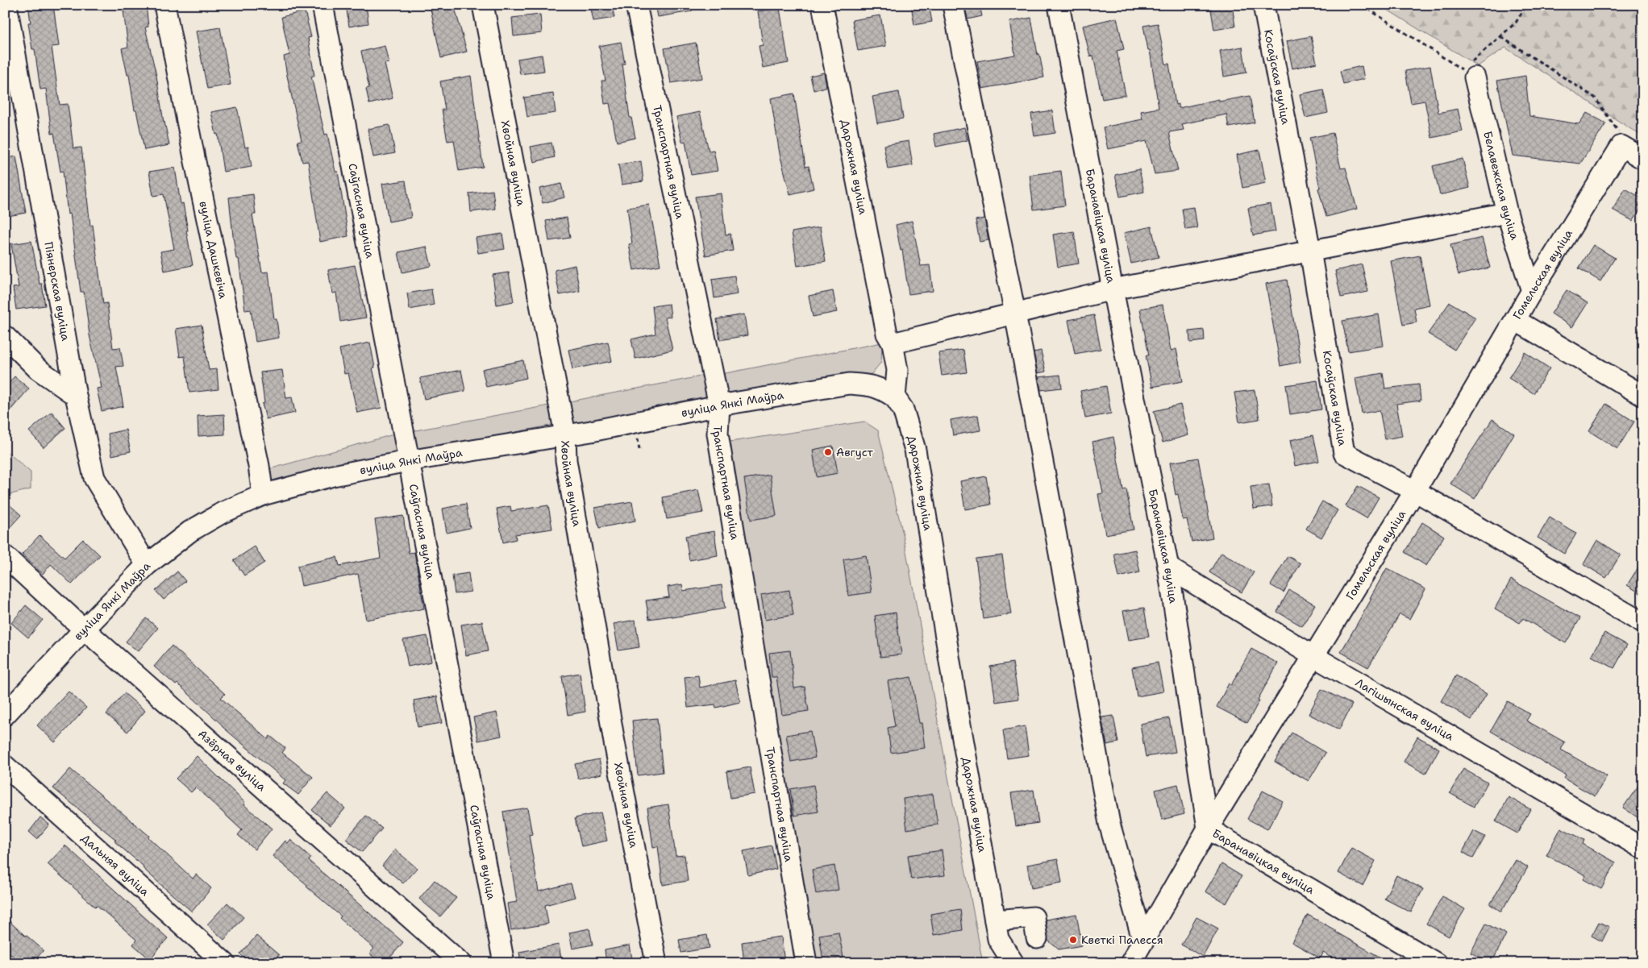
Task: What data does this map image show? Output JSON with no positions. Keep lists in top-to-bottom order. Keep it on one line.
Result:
{"streets":{"street":["Косаўская вуліца","Транспартная вуліца","Хвойная вуліца","Дарожная вуліца","Белавежская вуліца","Саўгасная вуліца","Баранавіцкая вуліца","вуліца Дашкевіча","Гомельская вуліца","Піянерская вуліца","вуліца Янкі Маўра","Лагішынская вуліца","Азёрная вуліца","Дальняя вуліца"]},"crossings":[["Косаўская вуліца","Гомельская вуліца"],["Транспартная вуліца","вуліца Янкі Маўра"],["Хвойная вуліца","вуліца Янкі Маўра"],["Дарожная вуліца","вуліца Янкі Маўра"],["Белавежская вуліца","Гомельская вуліца"],["Саўгасная вуліца","вуліца Янкі Маўра"],["Баранавіцкая вуліца","Гомельская вуліца"],["Баранавіцкая вуліца","Лагішынская вуліца"],["вуліца Дашкевіча","вуліца Янкі Маўра"],["Гомельская вуліца","Лагішынская вуліца"],["Піянерская вуліца","вуліца Янкі Маўра"],["вуліца Янкі Маўра","Азёрная вуліца"]],"places":["Август","Кветкі Палесся"]}
